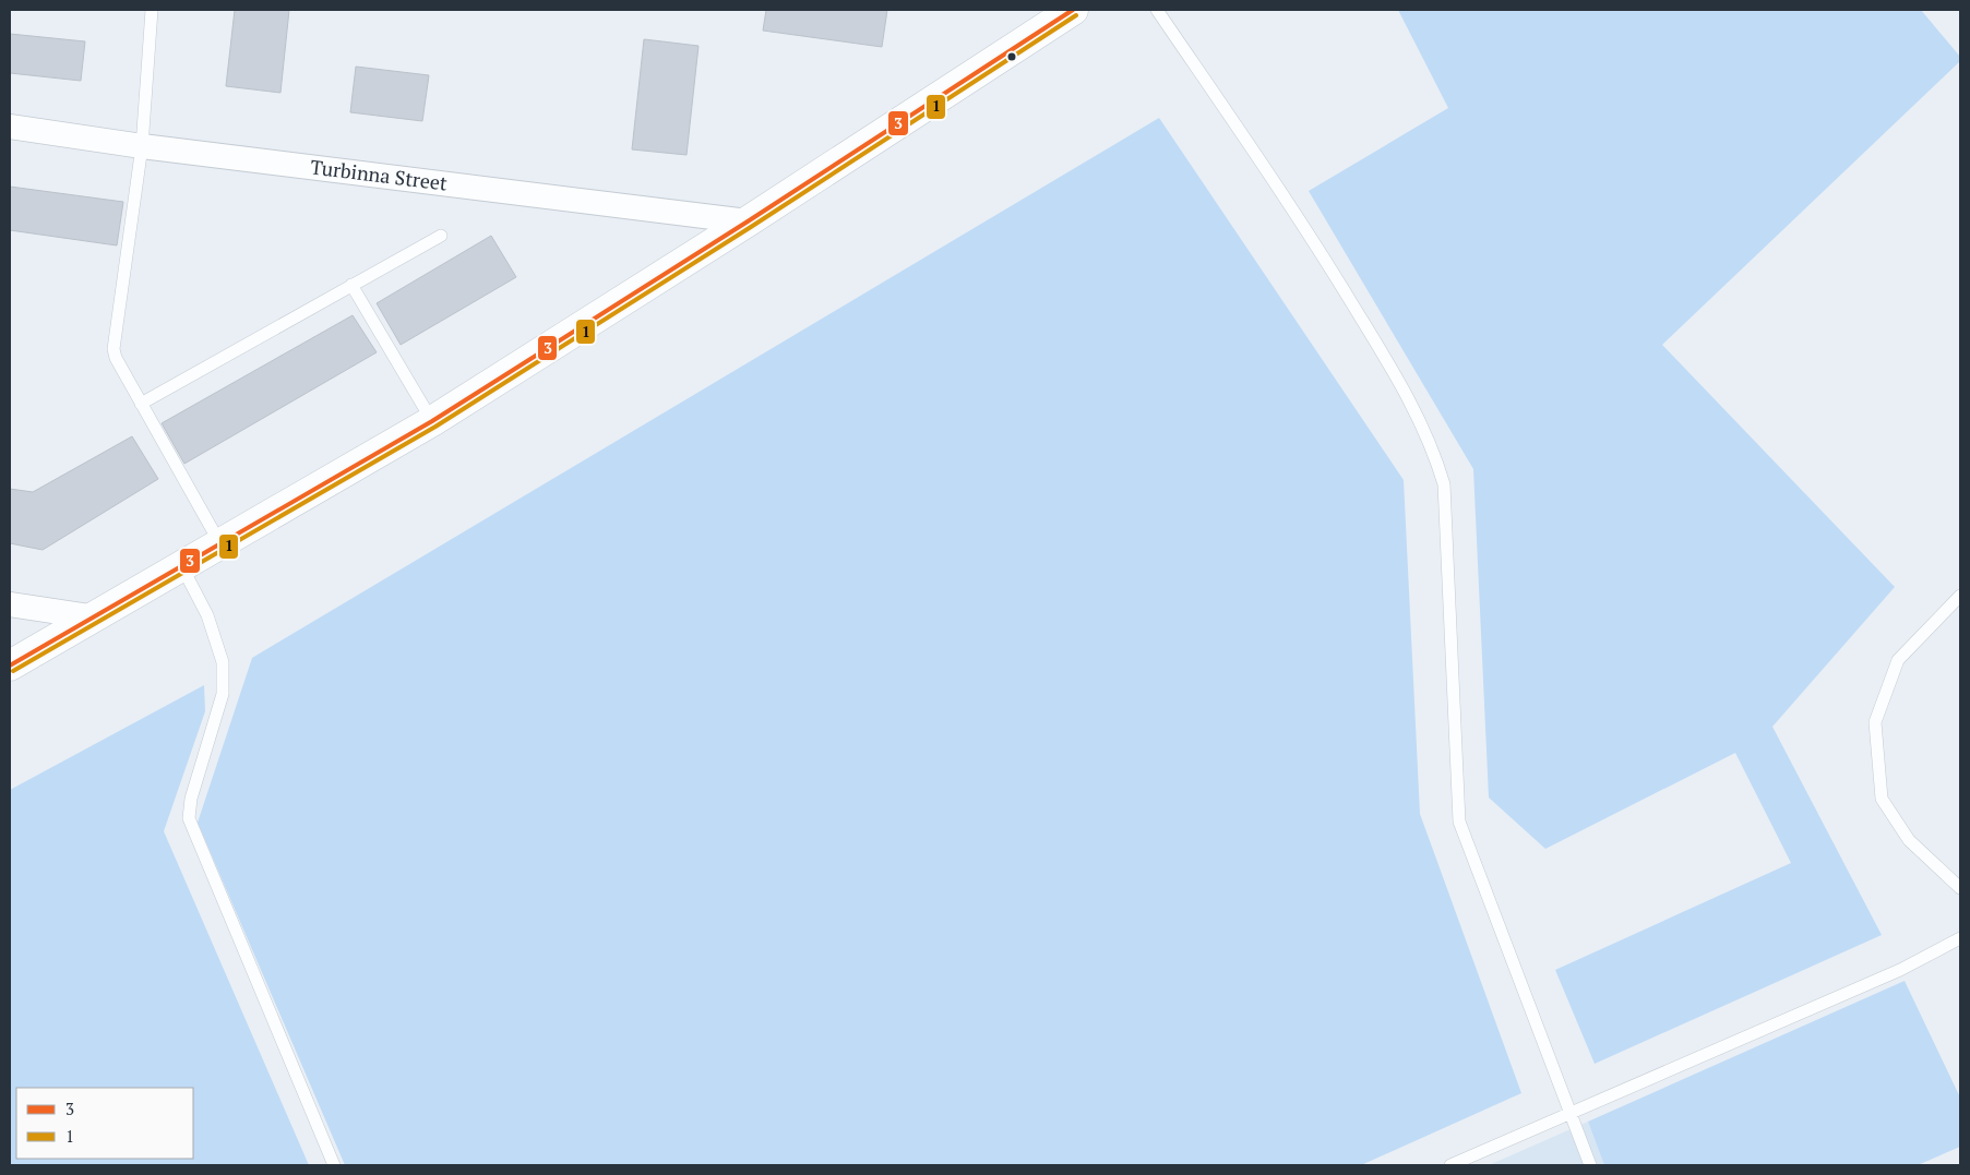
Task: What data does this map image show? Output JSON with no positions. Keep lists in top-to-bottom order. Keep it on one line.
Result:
{"streets":{"street":["Turbinna Street"]},"lines":["transit line 3","transit line 1"],"legend":["3","1"]}
